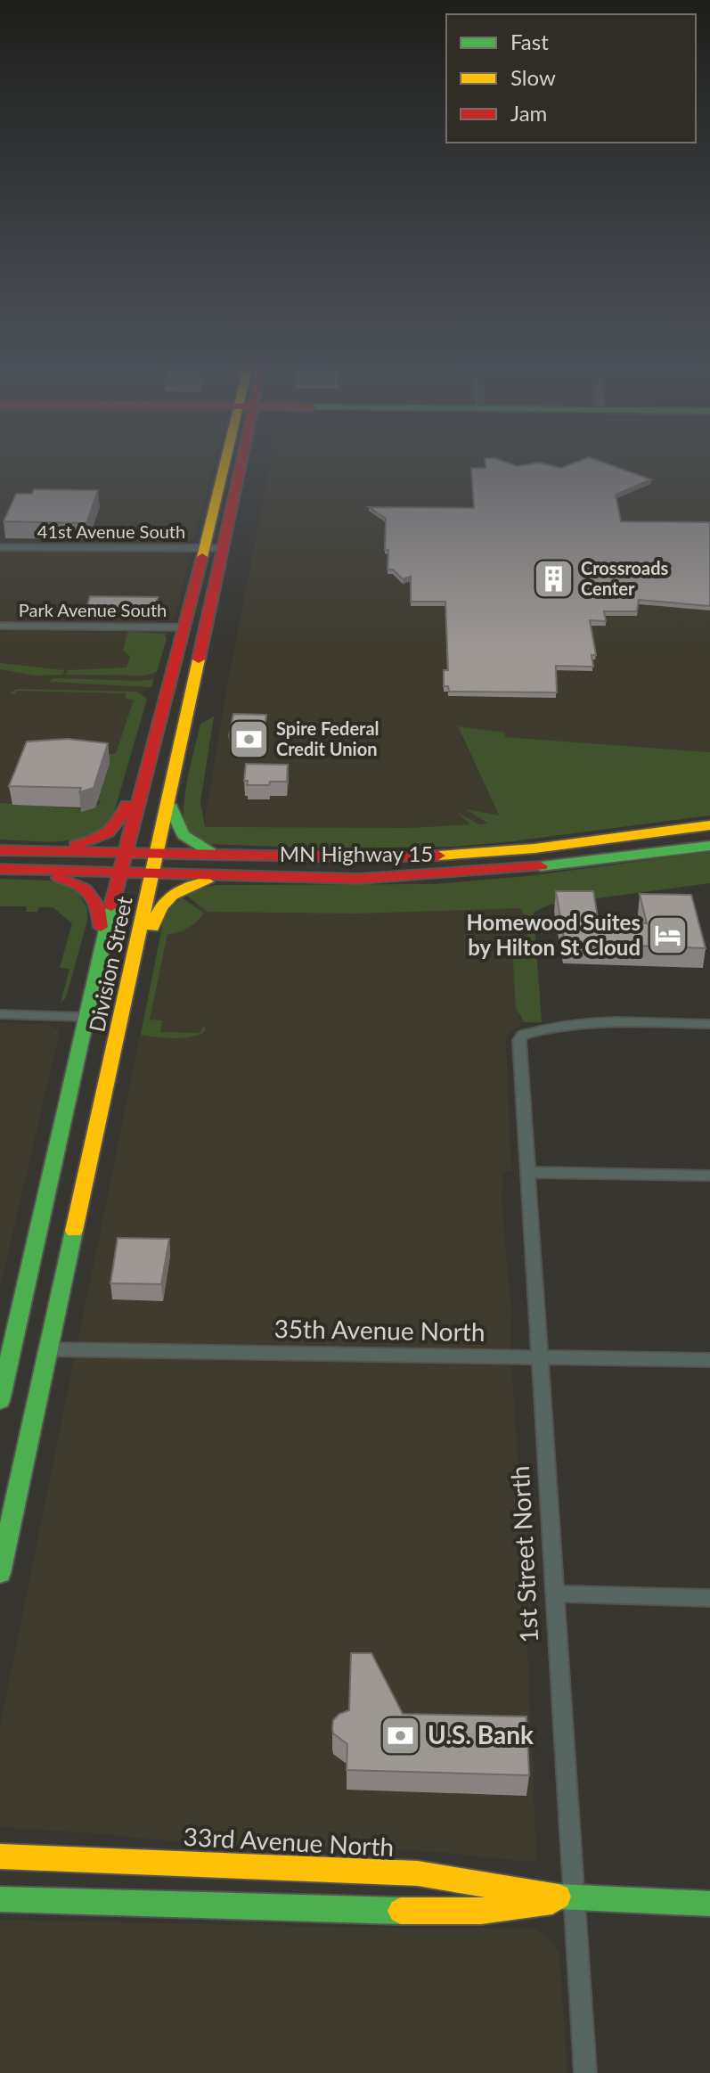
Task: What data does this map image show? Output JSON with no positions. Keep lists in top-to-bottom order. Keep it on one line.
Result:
{"streets":{"main road":["MN Highway 15","Division Street","33rd Avenue North"],"street":["41st Avenue South","Park Avenue South","35th Avenue North","1st Street North"]},"crossings":[["41st Avenue South","Division Street"],["Park Avenue South","Division Street"],["MN Highway 15","Division Street"],["Division Street","35th Avenue North"],["35th Avenue North","1st Street North"],["1st Street North","33rd Avenue North"]],"places":{"building":["Crossroads Center"],"bank":["Spire Federal Credit Union","U.S. Bank"],"hotel":["Homewood Suites by Hilton St Cloud"]},"legend":["Fast","Slow","Jam"]}
